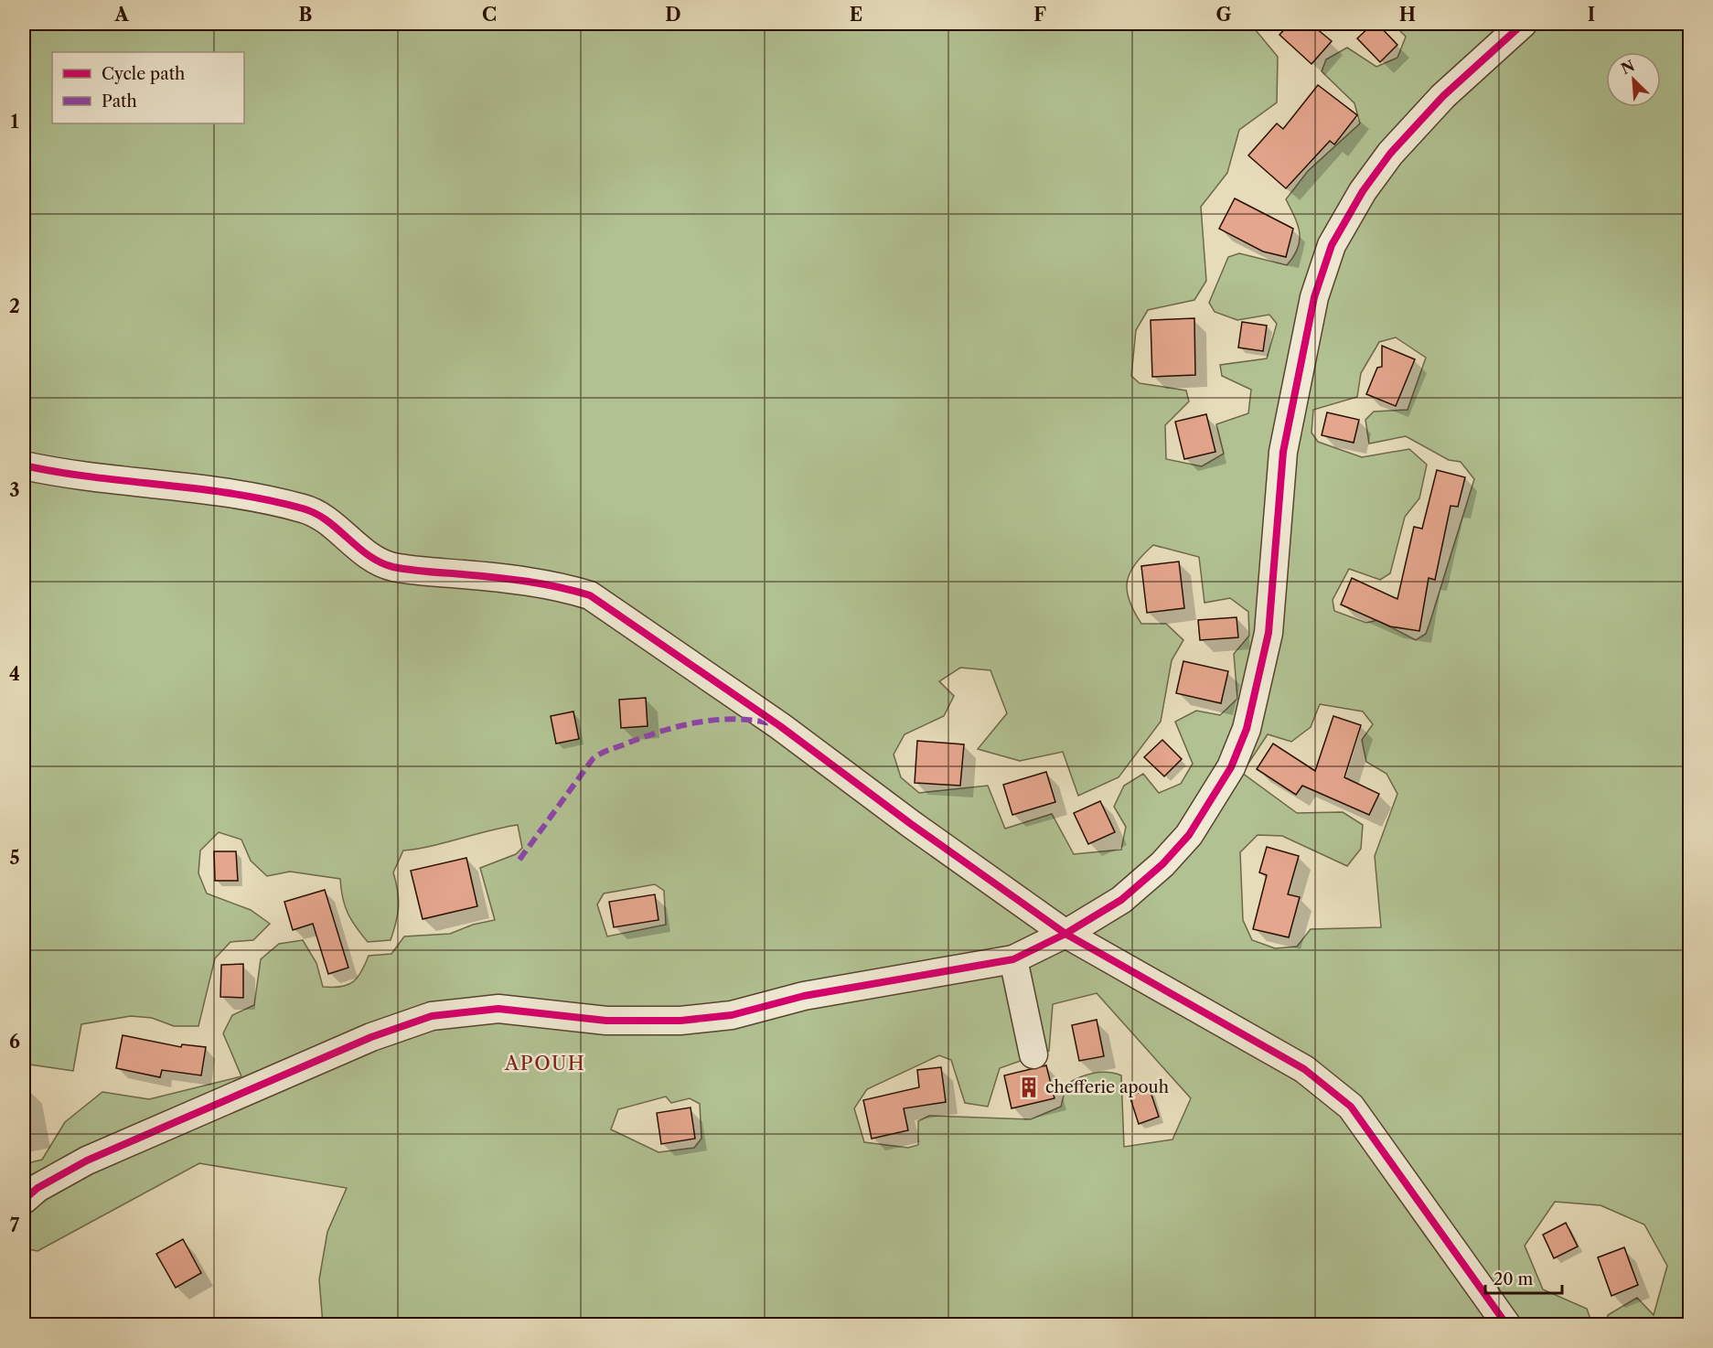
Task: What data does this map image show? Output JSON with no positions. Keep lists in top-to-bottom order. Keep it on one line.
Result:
{"districts":["APOUH"],"places":{"building":["chefferie apouh"]},"legend":["Cycle path","Path"],"scale_bar":"20 m","north":"top left","grid":{"columns":["A","B","C","D","E","F","G","H","I"],"rows":["1","2","3","4","5","6","7"]}}
